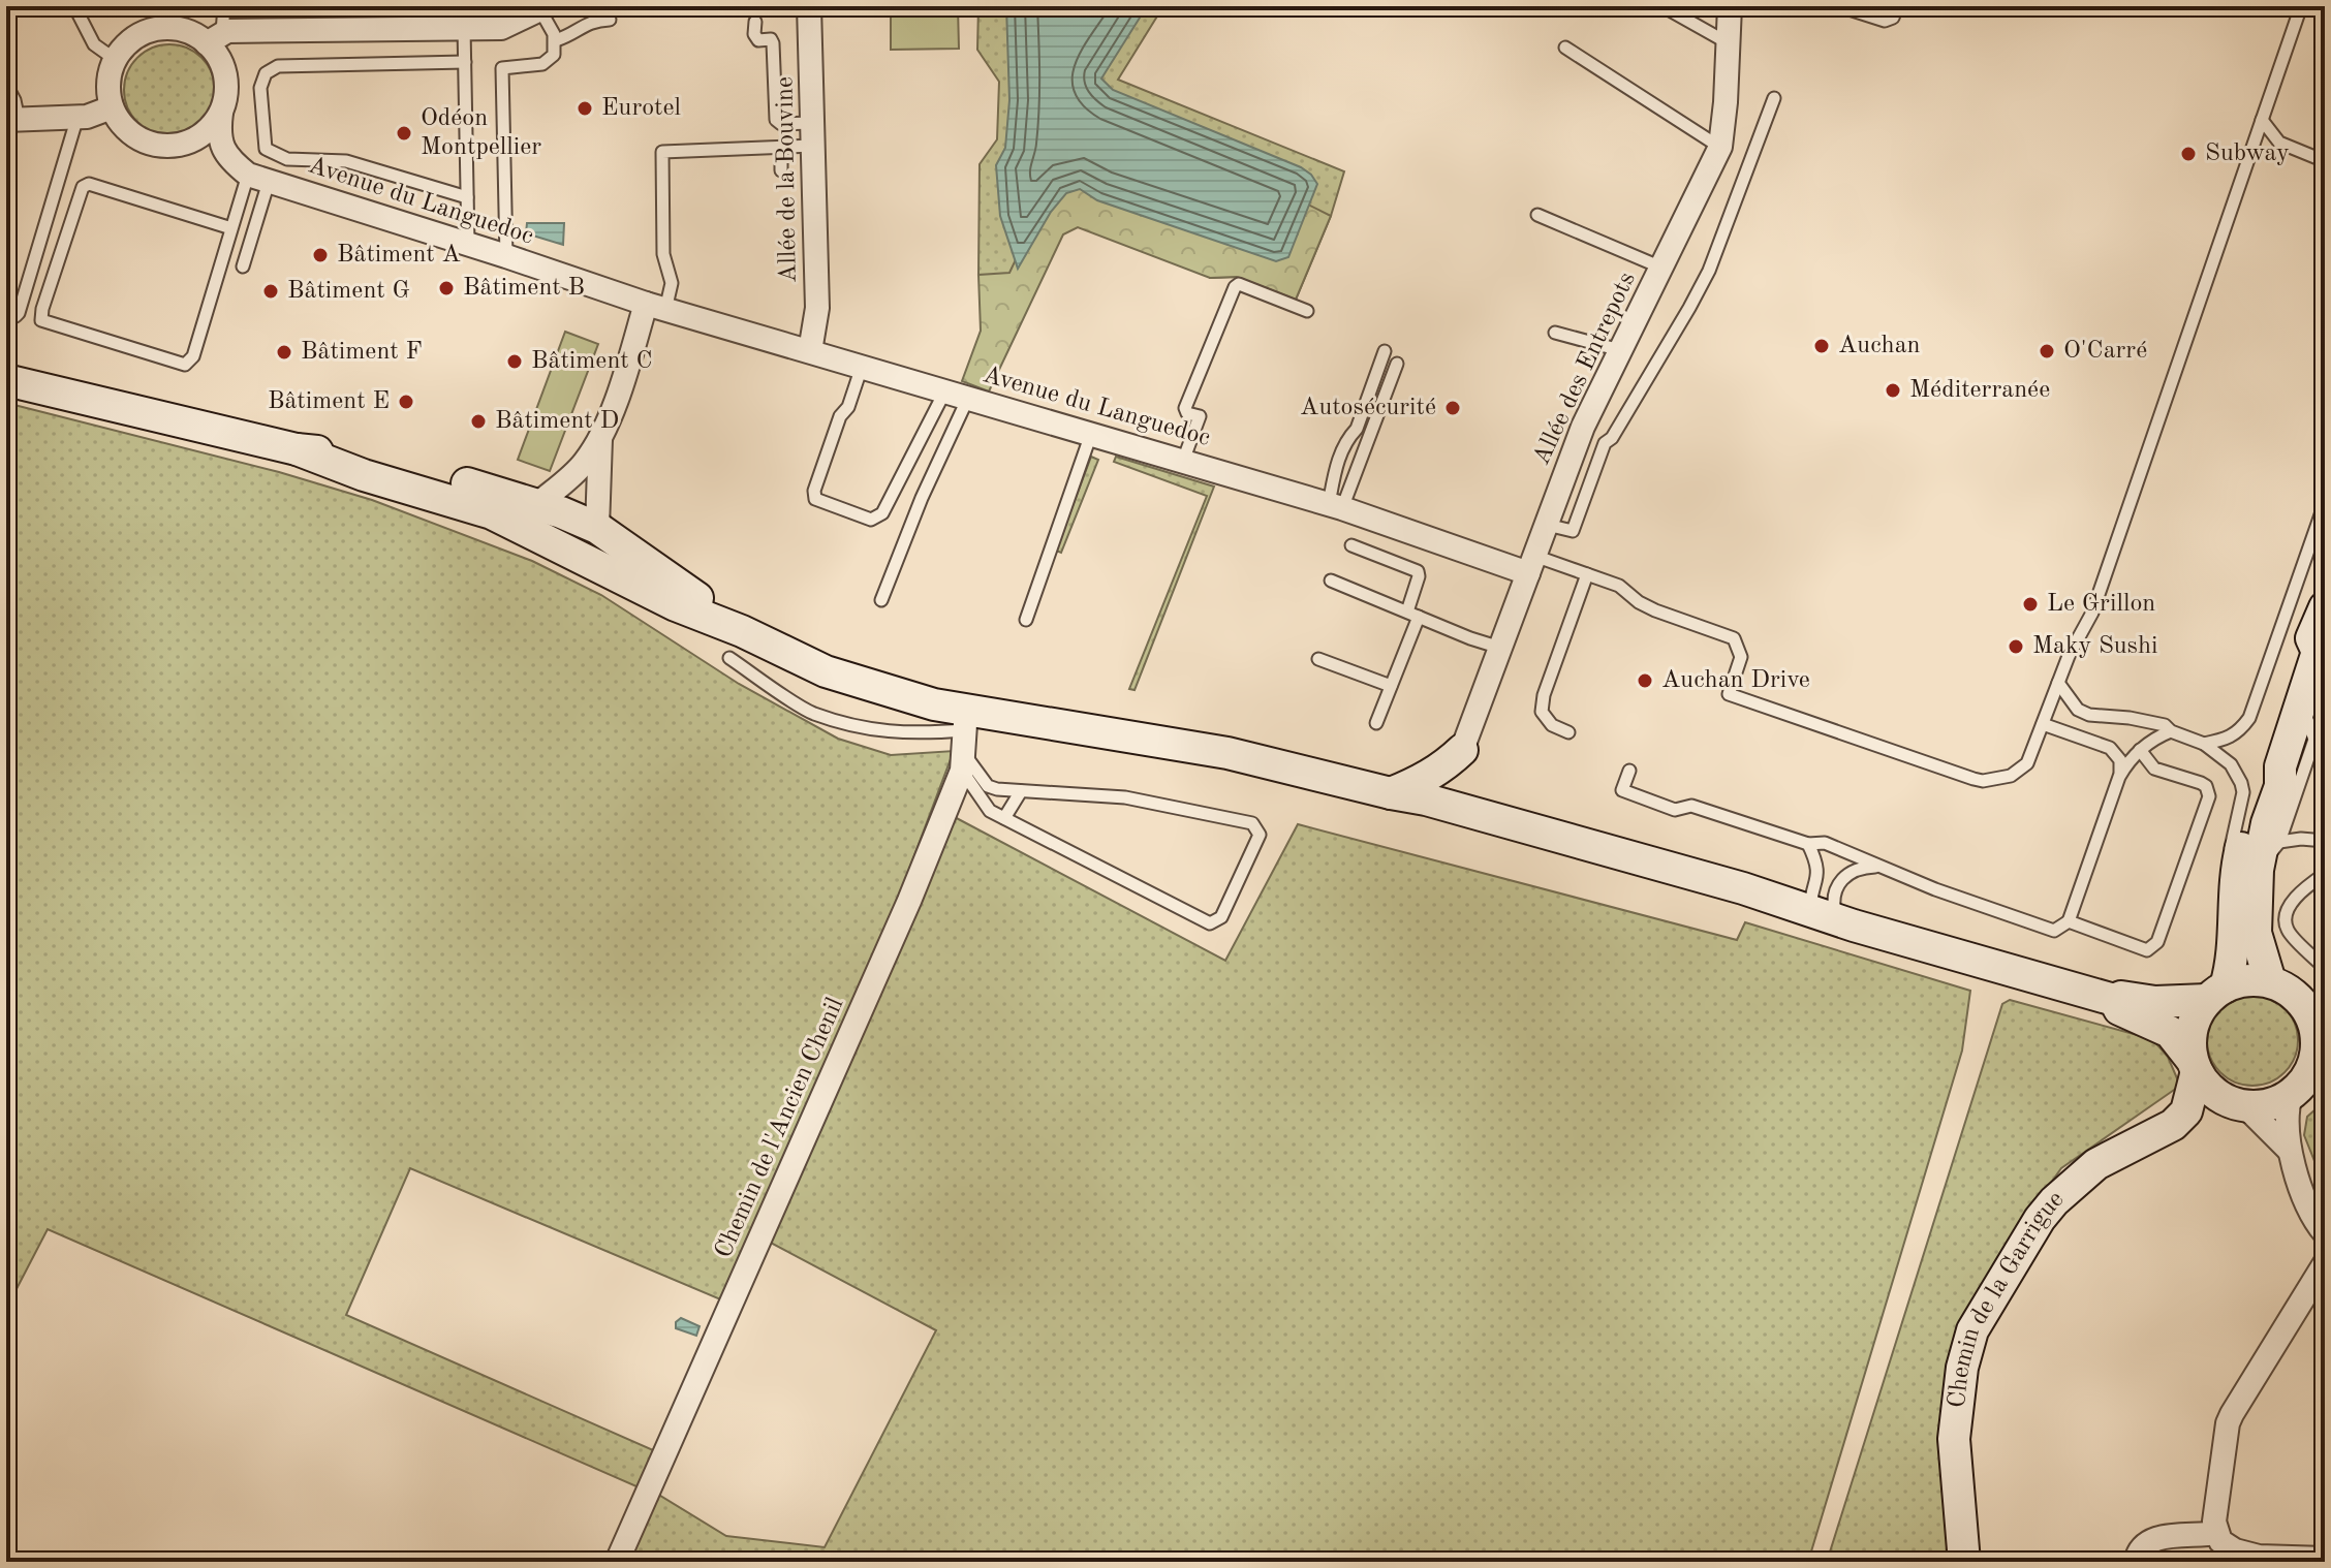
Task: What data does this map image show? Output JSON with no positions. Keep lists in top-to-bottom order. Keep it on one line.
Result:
{"streets":{"street":["Allée de la Bouvine","Avenue du Languedoc","Allée des Entrepots","Chemin de l'Ancien Chenil","Chemin de la Garrigue"]},"crossings":[["Allée de la Bouvine","Avenue du Languedoc"],["Avenue du Languedoc","Allée des Entrepots"]],"places":["Eurotel","Odéon Montpellier","Subway","Bâtiment A","Bâtiment B","Bâtiment G","Auchan","O'Carré","Bâtiment F","Bâtiment C","Méditerranée","Bâtiment E","Autosécurité","Bâtiment D","Le Grillon","Maky Sushi","Auchan Drive"]}
